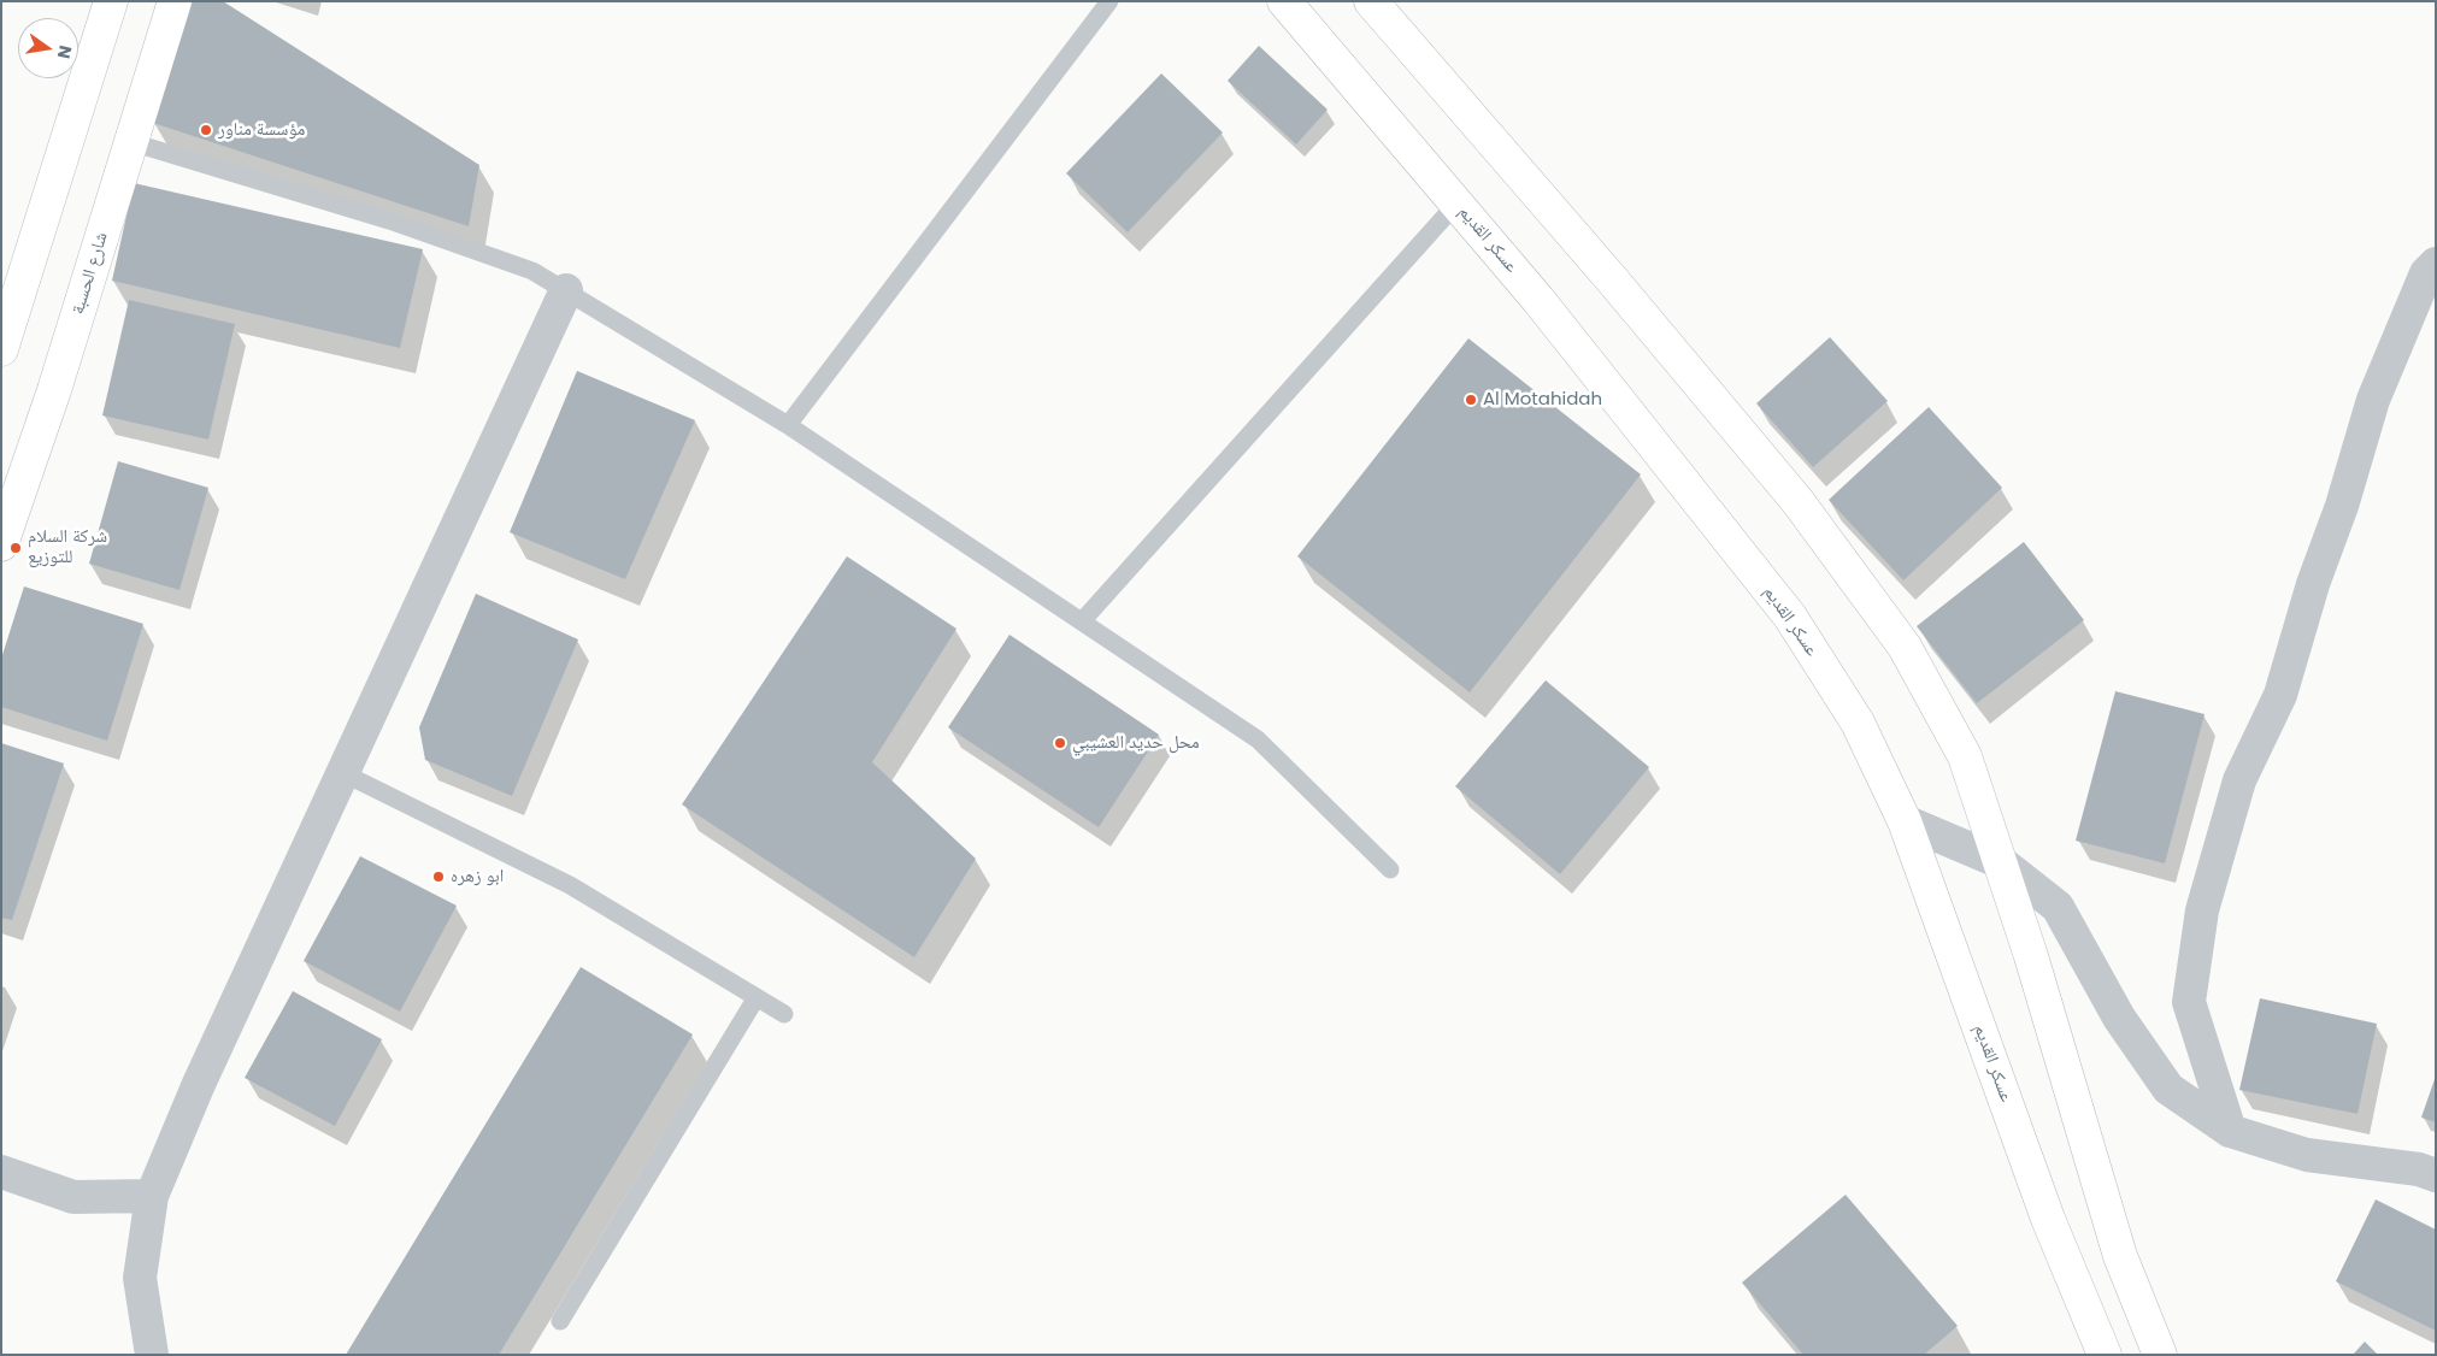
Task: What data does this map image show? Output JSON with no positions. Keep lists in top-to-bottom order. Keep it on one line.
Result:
{"streets":{"street":["عسكر القديم","شارع الحسبة"]},"places":["مؤسسة مناور","Al Motahidah","شركة السلام للتوزيع","محل حديد العشيبي","ابو زهره"],"north":"right"}
